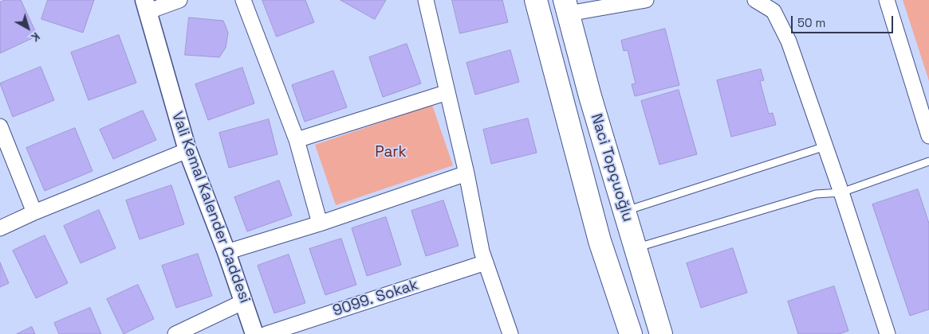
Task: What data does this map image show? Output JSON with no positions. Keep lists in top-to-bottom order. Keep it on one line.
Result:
{"streets":{"main road":["Naci Topçuoğlu"],"street":["Vali Kemal Kalender Caddesi","9099. Sokak"]},"parks":["Park"],"scale_bar":"50 m","north":"bottom right"}
